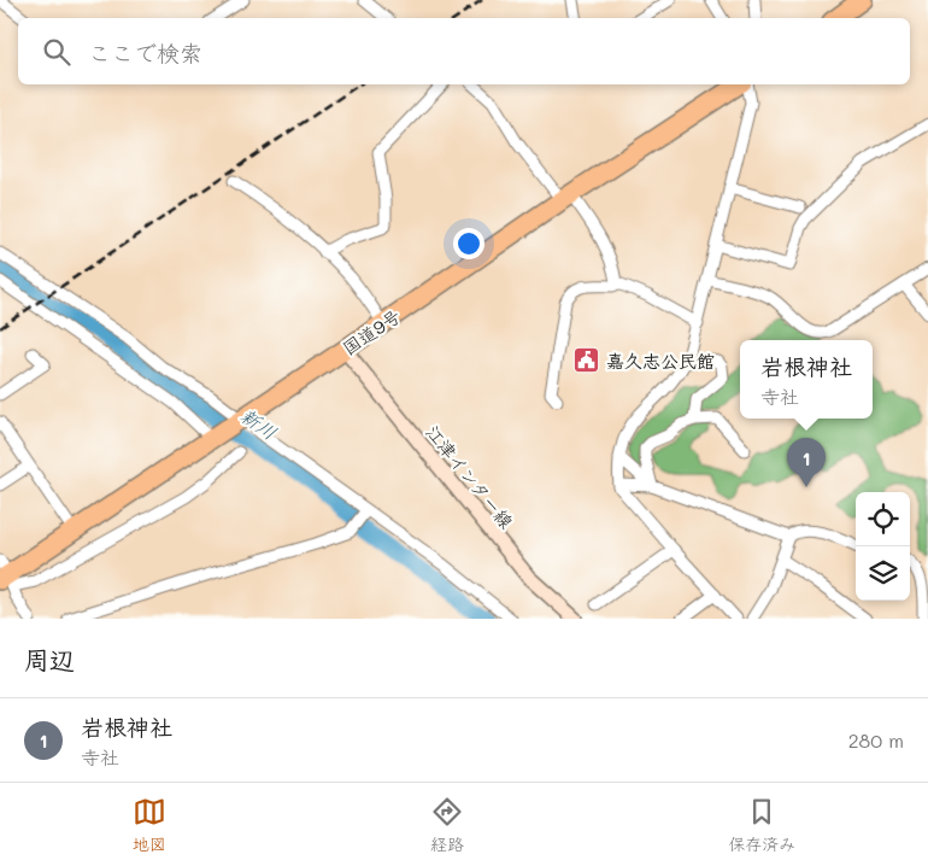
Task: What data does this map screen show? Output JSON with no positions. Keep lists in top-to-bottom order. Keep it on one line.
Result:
{"streets":{"highway":["国道9号"],"main road":["江津インター線"]},"crossings":[["国道9号","江津インター線"]],"water":["新川"],"places":{"public building":["嘉久志公民館"]},"page":{"search":"ここで検索","popup":["岩根神社","寺社"],"pins":"1","heading":"周辺","list":[{"mark":"1","name":"岩根神社","note":"寺社","value":"280 m"}],"nav":["地図","経路","保存済み"]}}
